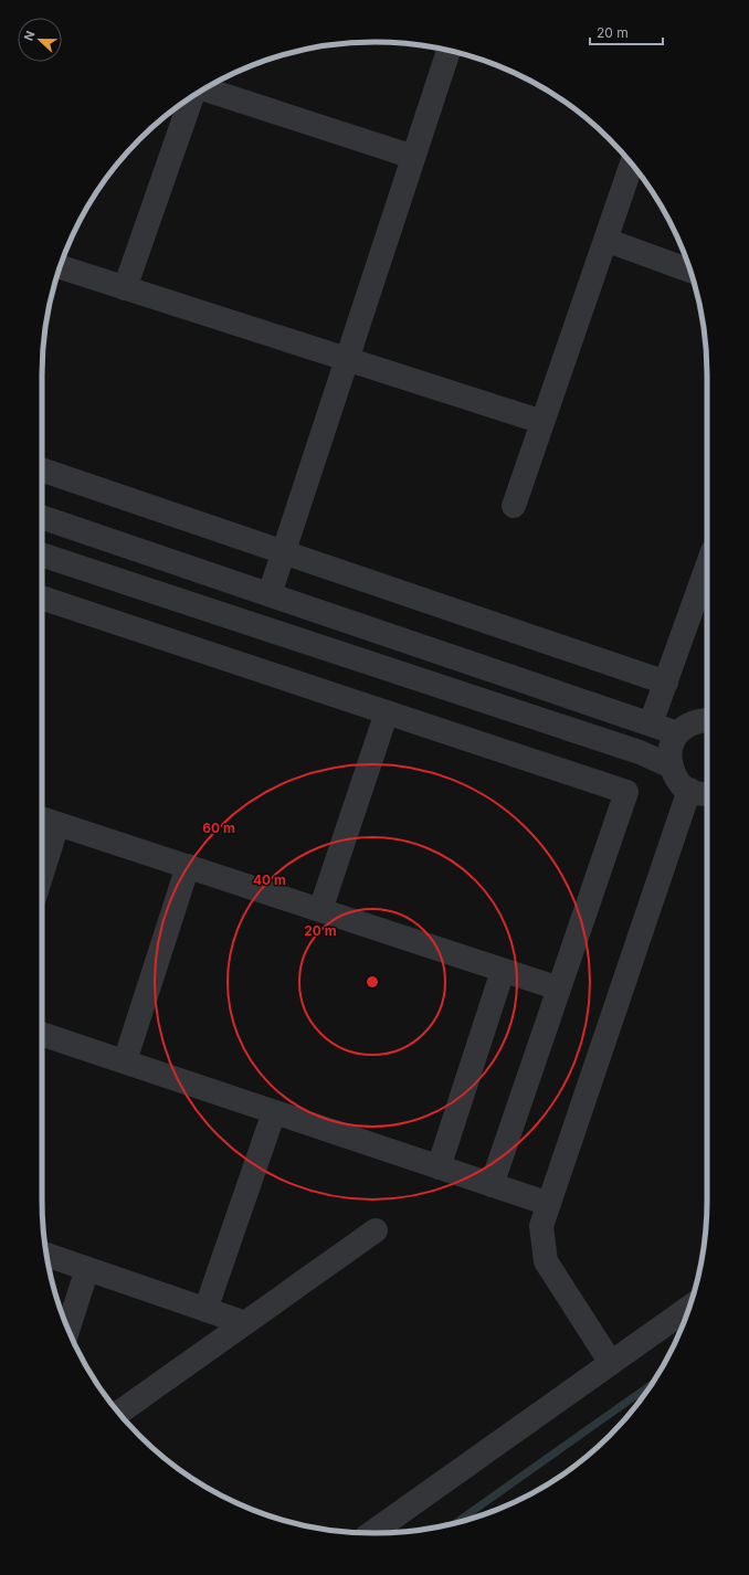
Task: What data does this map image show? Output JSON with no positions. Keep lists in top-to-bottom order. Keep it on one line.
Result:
{"scale_bar":"20 m","north":"left","rings":["60 m","40 m","20 m"]}
